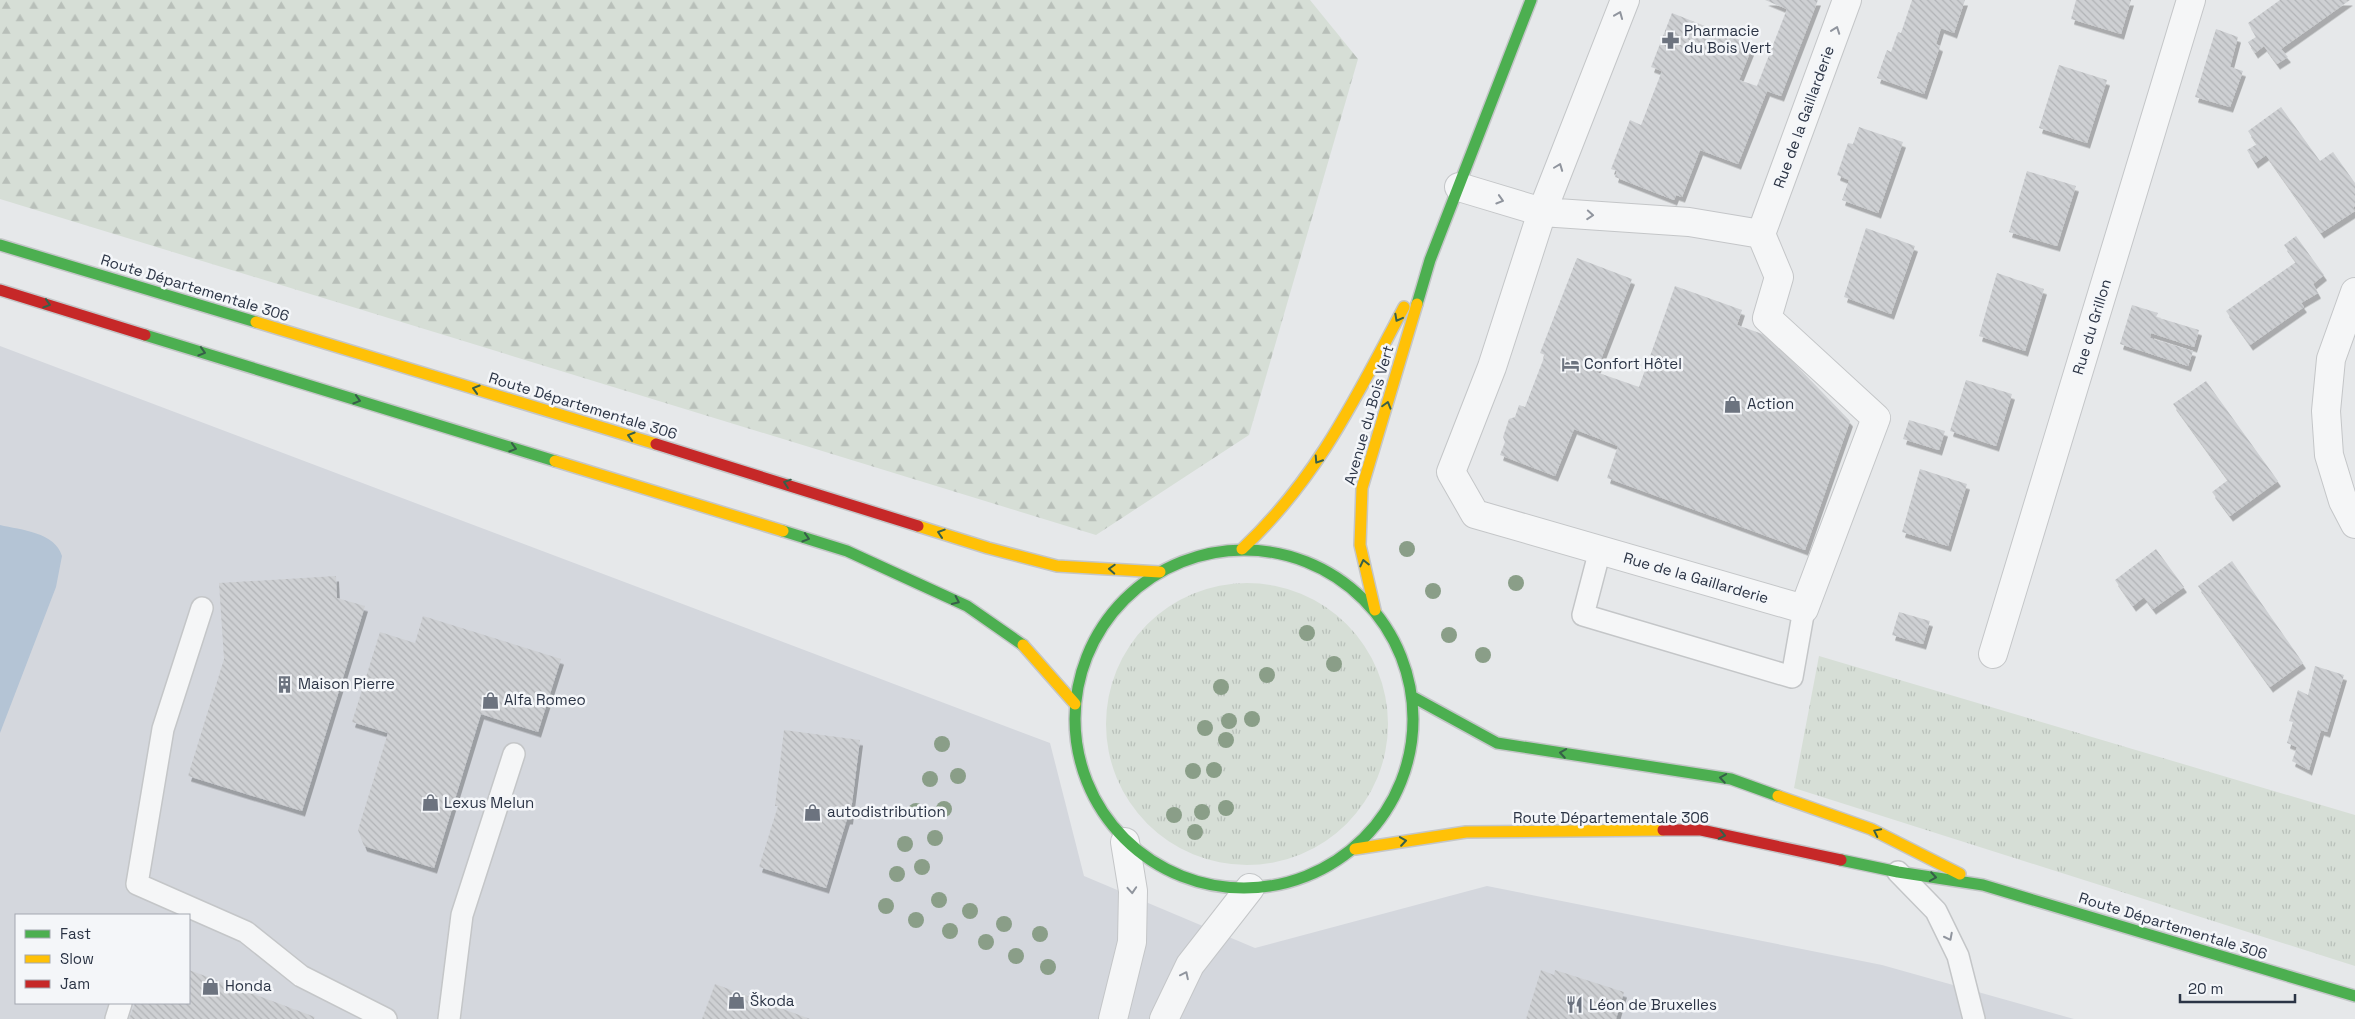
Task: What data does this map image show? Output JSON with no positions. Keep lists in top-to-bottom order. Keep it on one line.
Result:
{"streets":{"main road":["Route Départementale 306","Avenue du Bois Vert"],"street":["Rue de la Gaillarderie","Rue du Grillon"]},"one_way":["Rue de la Gaillarderie"],"places":{"pharmacy":["Pharmacie du Bois Vert"],"hotel":["Confort Hôtel"],"shop":["Action","Alfa Romeo","Lexus Melun","autodistribution","Honda","Škoda"],"building":["Maison Pierre"],"restaurant":["Léon de Bruxelles"]},"legend":["Fast","Slow","Jam"],"scale_bar":"20 m"}
